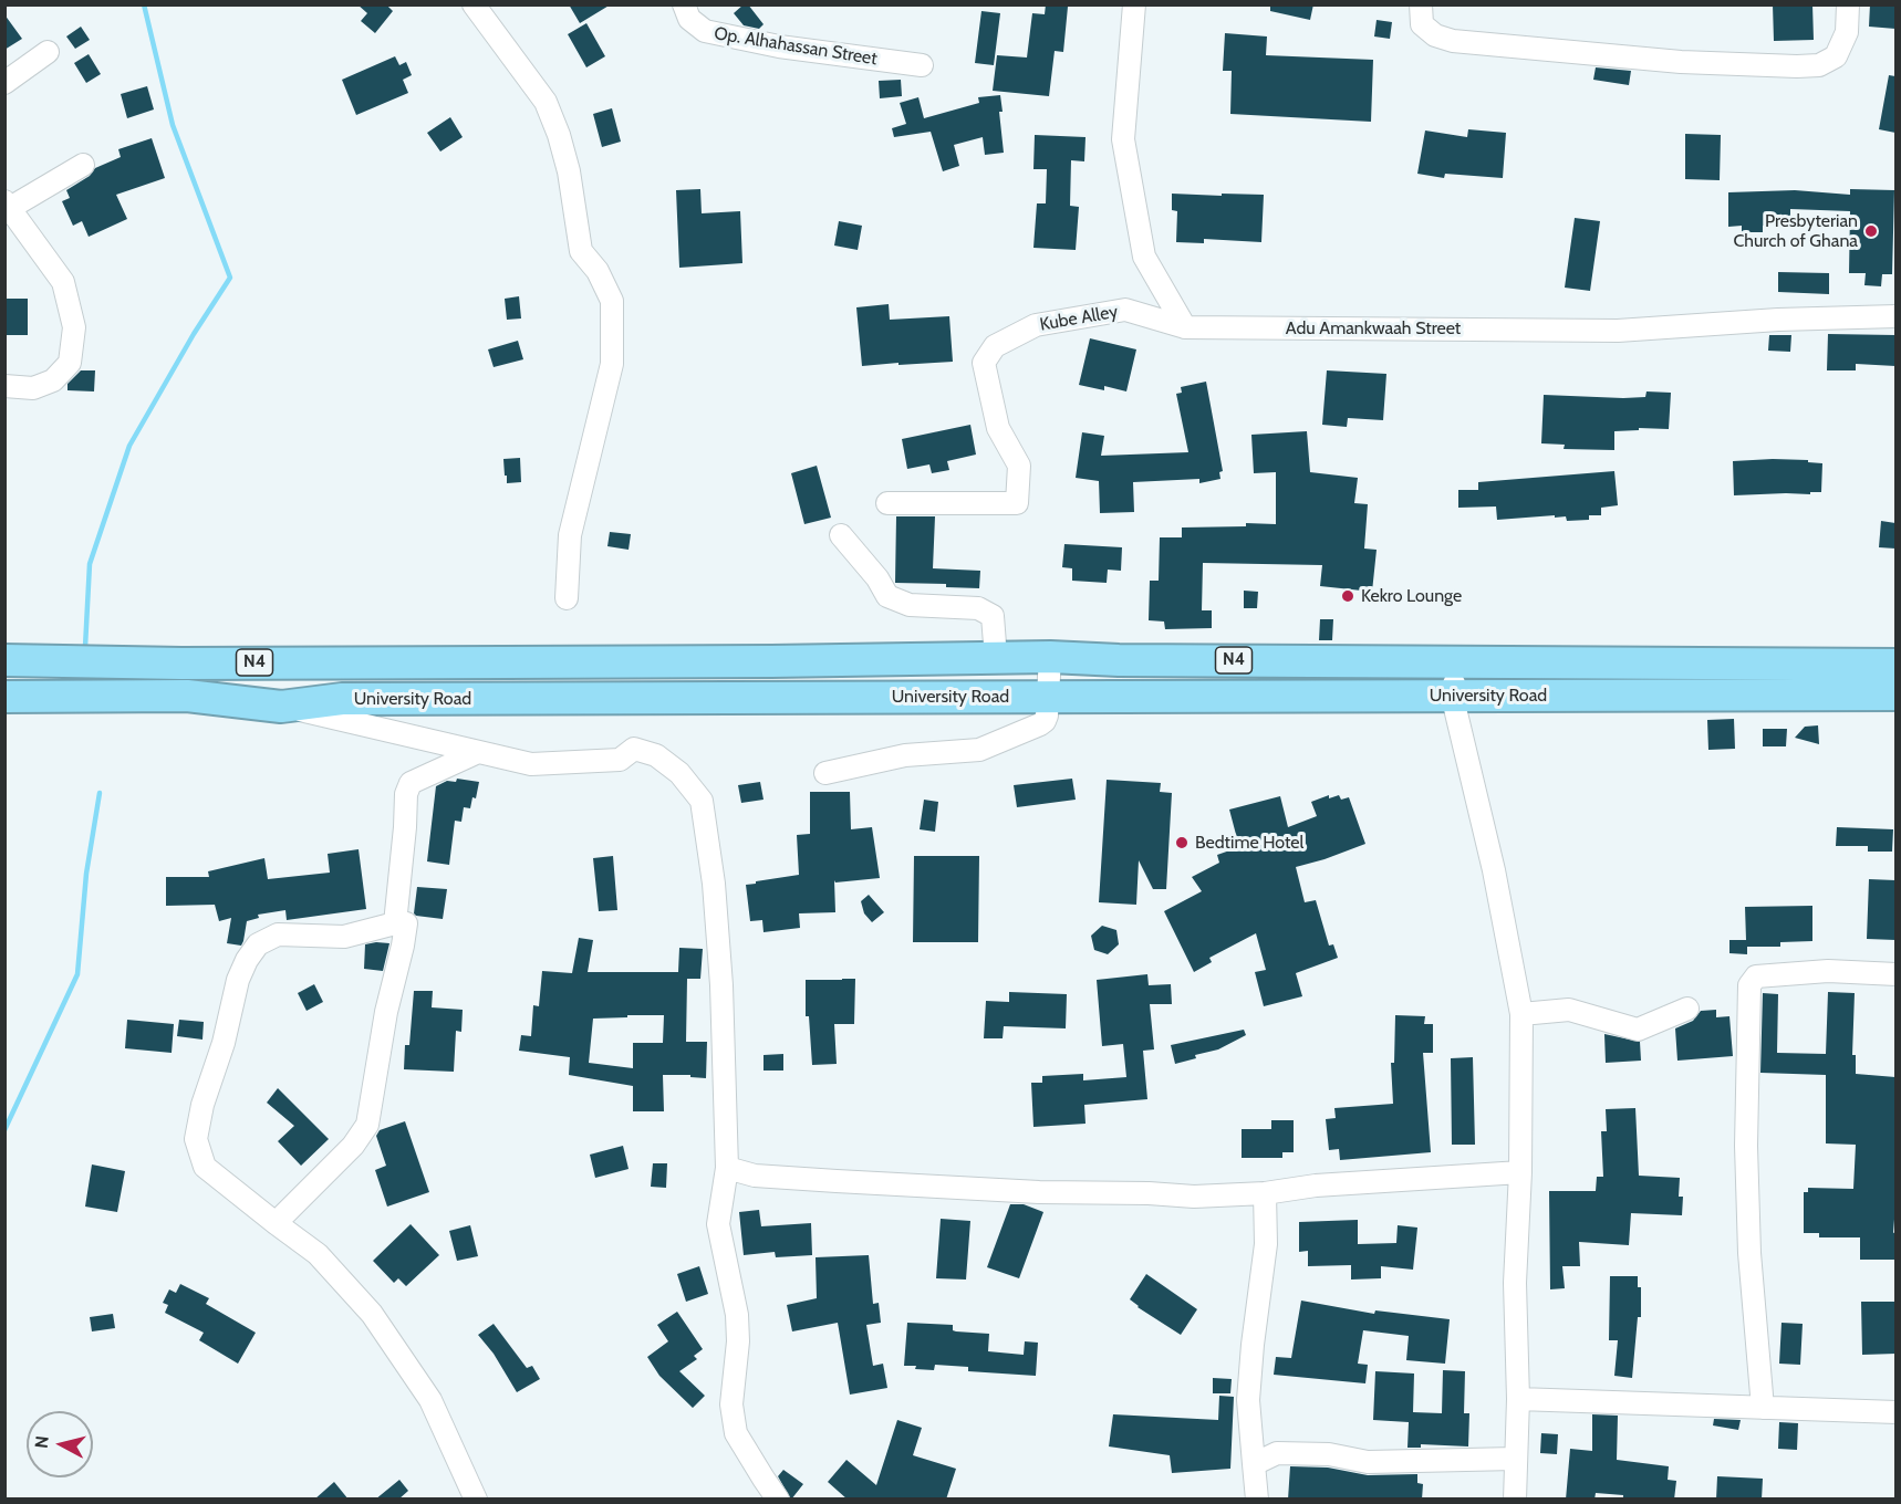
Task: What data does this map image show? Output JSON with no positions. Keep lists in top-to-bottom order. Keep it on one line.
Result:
{"streets":{"highway":["N4","University Road"],"street":["Op. Alhahassan Street","Kube Alley","Adu Amankwaah Street"]},"crossings":[["Kube Alley","Adu Amankwaah Street"]],"places":["Presbyterian Church of Ghana","Kekro Lounge","Bedtime Hotel"],"north":"left"}
